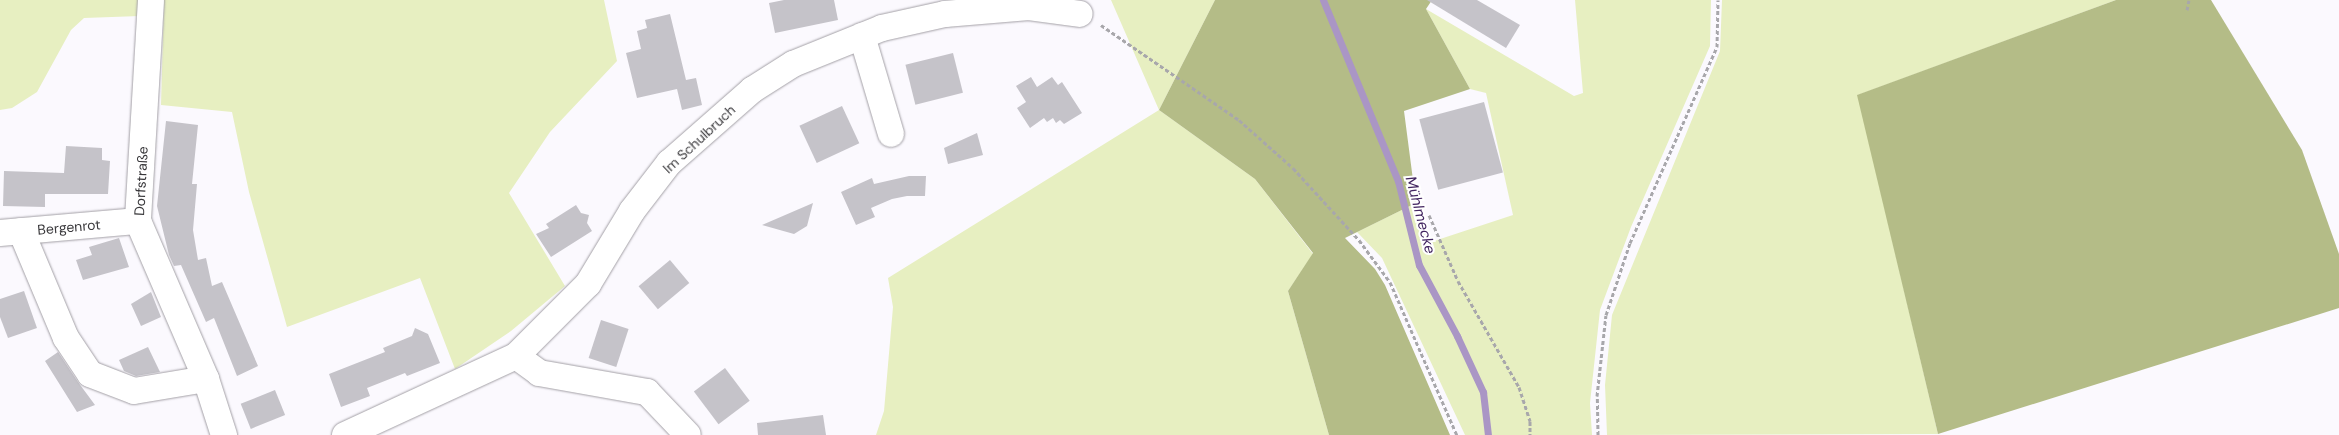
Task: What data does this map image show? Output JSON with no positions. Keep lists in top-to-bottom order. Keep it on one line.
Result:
{"streets":{"street":["Im Schulbruch","Dorfstraße","Bergenrot"]},"crossings":[["Dorfstraße","Bergenrot"]],"water":["Mühlmecke"]}
